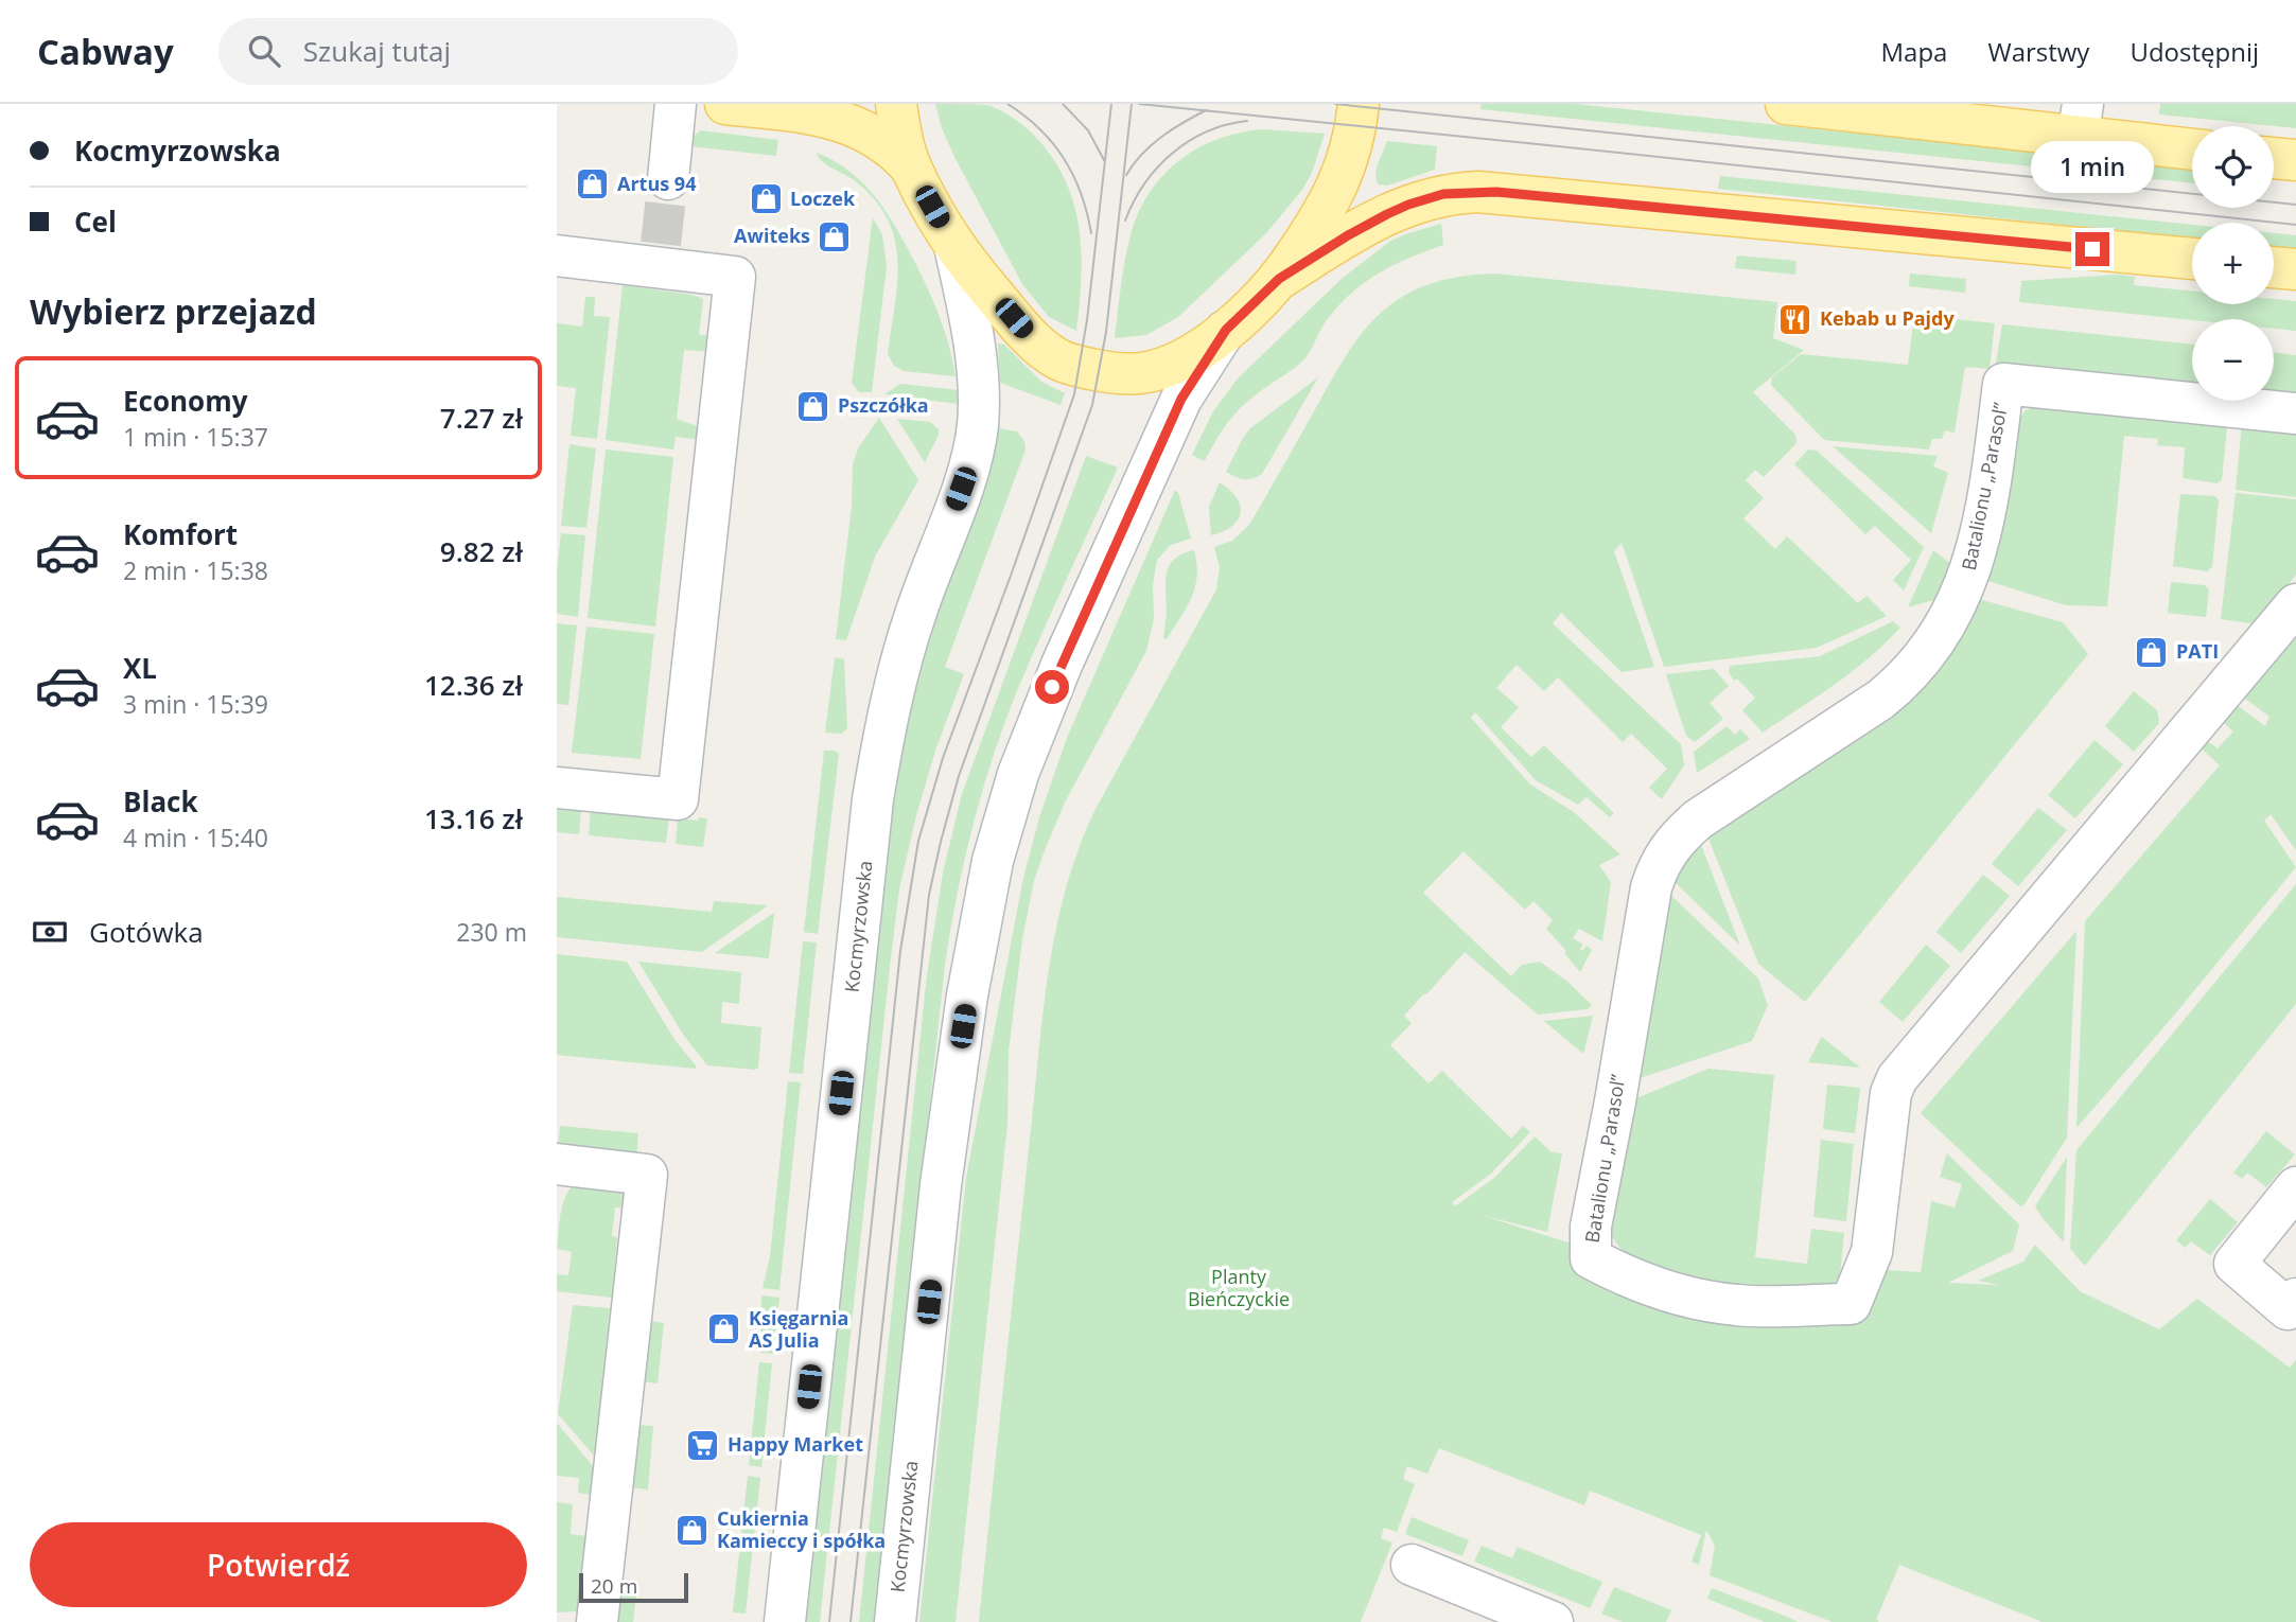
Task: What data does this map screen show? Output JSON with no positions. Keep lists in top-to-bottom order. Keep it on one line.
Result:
{"streets":{"street":["Batalionu „Parasol”","Kocmyrzowska"]},"parks":["Planty Bieńczyckie"],"places":{"shop":["Artus 94","Loczek","Awiteks","Pszczółka","PATI","Księgarnia AS Julia","Cukiernia Kamieccy i spółka"],"restaurant":["Kebab u Pajdy"],"supermarket":["Happy Market"]},"scale_bar":"20 m","page":{"header":"Cabway","search":"Szukaj tutaj","nav":["Mapa","Warstwy","Udostępnij"],"banner":["Kocmyrzowska","Cel"],"map_buttons":["+","−"],"bubble":"1 min","heading":"Wybierz przejazd","list":[{"name":"Economy","note":"1 min · 15:37","value":"7.27 zł"},{"name":"Komfort","note":"2 min · 15:38","value":"9.82 zł"},{"name":"XL","note":"3 min · 15:39","value":"12.36 zł"},{"name":"Black","note":"4 min · 15:40","value":"13.16 zł"}],"pay":["Gotówka","230 m"],"buttons":"Potwierdź","scale":"20 m"}}
